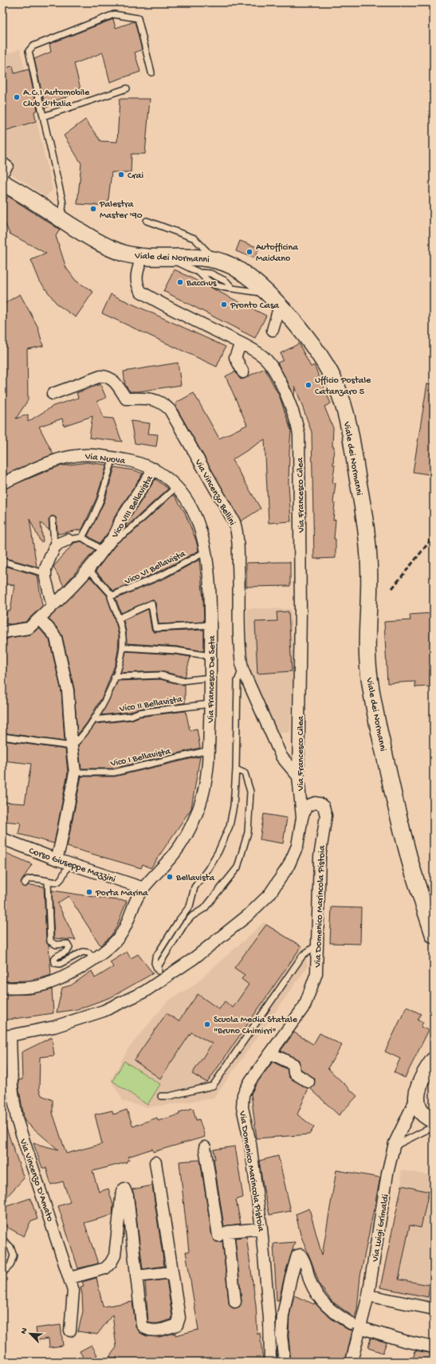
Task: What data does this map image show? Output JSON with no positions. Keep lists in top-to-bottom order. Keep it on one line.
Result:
{"streets":{"street":["Viale dei Normanni","Via Nuova","Via Vincenzo Bellini","Via Francesco Cilea","Vico VIII Bellavista","Via Francesco De Seta","Corso Giuseppe Mazzini","Via Domenico Marincola Pistoia","Via Vincenzo D'Amato","Via Luigi Grimaldi"],"lane":["Vico VI Bellavista","Vico II Bellavista","Vico I Bellavista"]},"crossings":[["Viale dei Normanni","Via Francesco Cilea"],["Via Nuova","Vico VIII Bellavista"],["Via Nuova","Via Francesco De Seta"],["Via Vincenzo Bellini","Via Francesco Cilea"],["Via Francesco Cilea","Via Domenico Marincola Pistoia"],["Vico VIII Bellavista","Via Francesco De Seta"],["Vico VI Bellavista","Via Francesco De Seta"],["Via Francesco De Seta","Vico II Bellavista"],["Via Francesco De Seta","Vico I Bellavista"],["Via Francesco De Seta","Corso Giuseppe Mazzini"],["Via Domenico Marincola Pistoia","Via Vincenzo D'Amato"]],"places":["A.C.I Automobile Club d'Italia","Crai","Palestra Master '90","Autofficina Maidano","Bacchus","Pronto Casa","Ufficio Postale Catanzaro 5","Bellavista","Porta Marina","Scuola Media Statale \"Bruno Chimirri\""],"north":"top left"}
